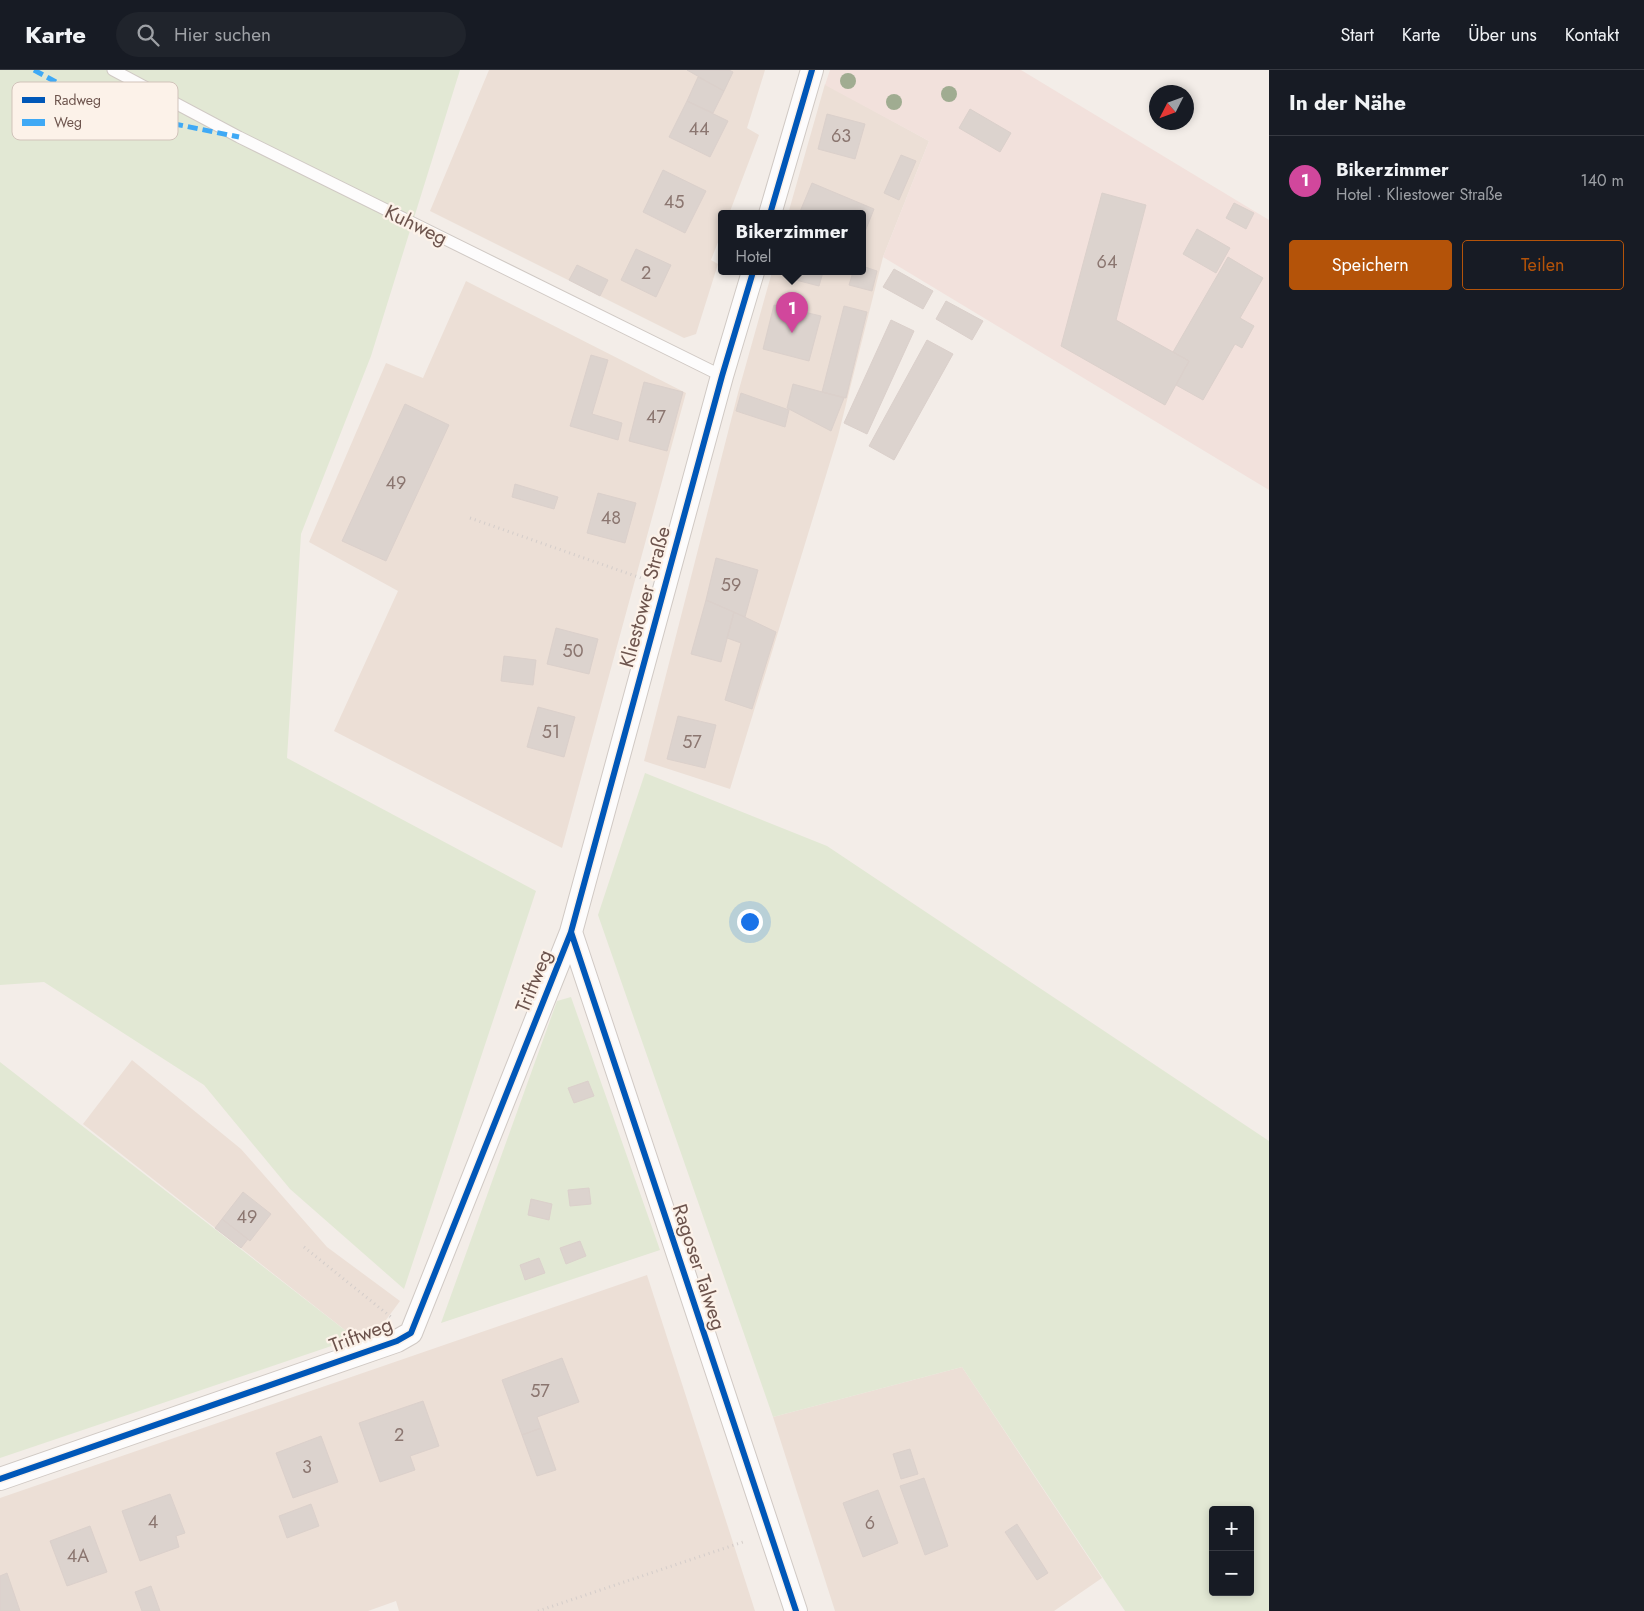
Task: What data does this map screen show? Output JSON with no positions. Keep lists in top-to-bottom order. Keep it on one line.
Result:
{"streets":{"street":["Kliestower Straße","Triftweg","Ragoser Talweg"],"lane":["Kuhweg"]},"crossings":[["Kuhweg","Kliestower Straße"],["Kliestower Straße","Triftweg"],["Kliestower Straße","Ragoser Talweg"],["Triftweg","Ragoser Talweg"]],"house_numbers":["44","63","45","64","2","47","49","48","59","50","51","57","49","57","2","3","4","6","4A"],"legend":["Radweg","Weg"],"north":"bottom left","page":{"header":"Karte","search":"Hier suchen","nav":["Start","Karte","Über uns","Kontakt"],"heading":"In der Nähe","list":[{"mark":"1","name":"Bikerzimmer","note":"Hotel · Kliestower Straße","value":"140 m"}],"popup":["Bikerzimmer","Hotel"],"buttons":["Speichern","Teilen"],"pins":"1","map_buttons":["+","−"]}}
